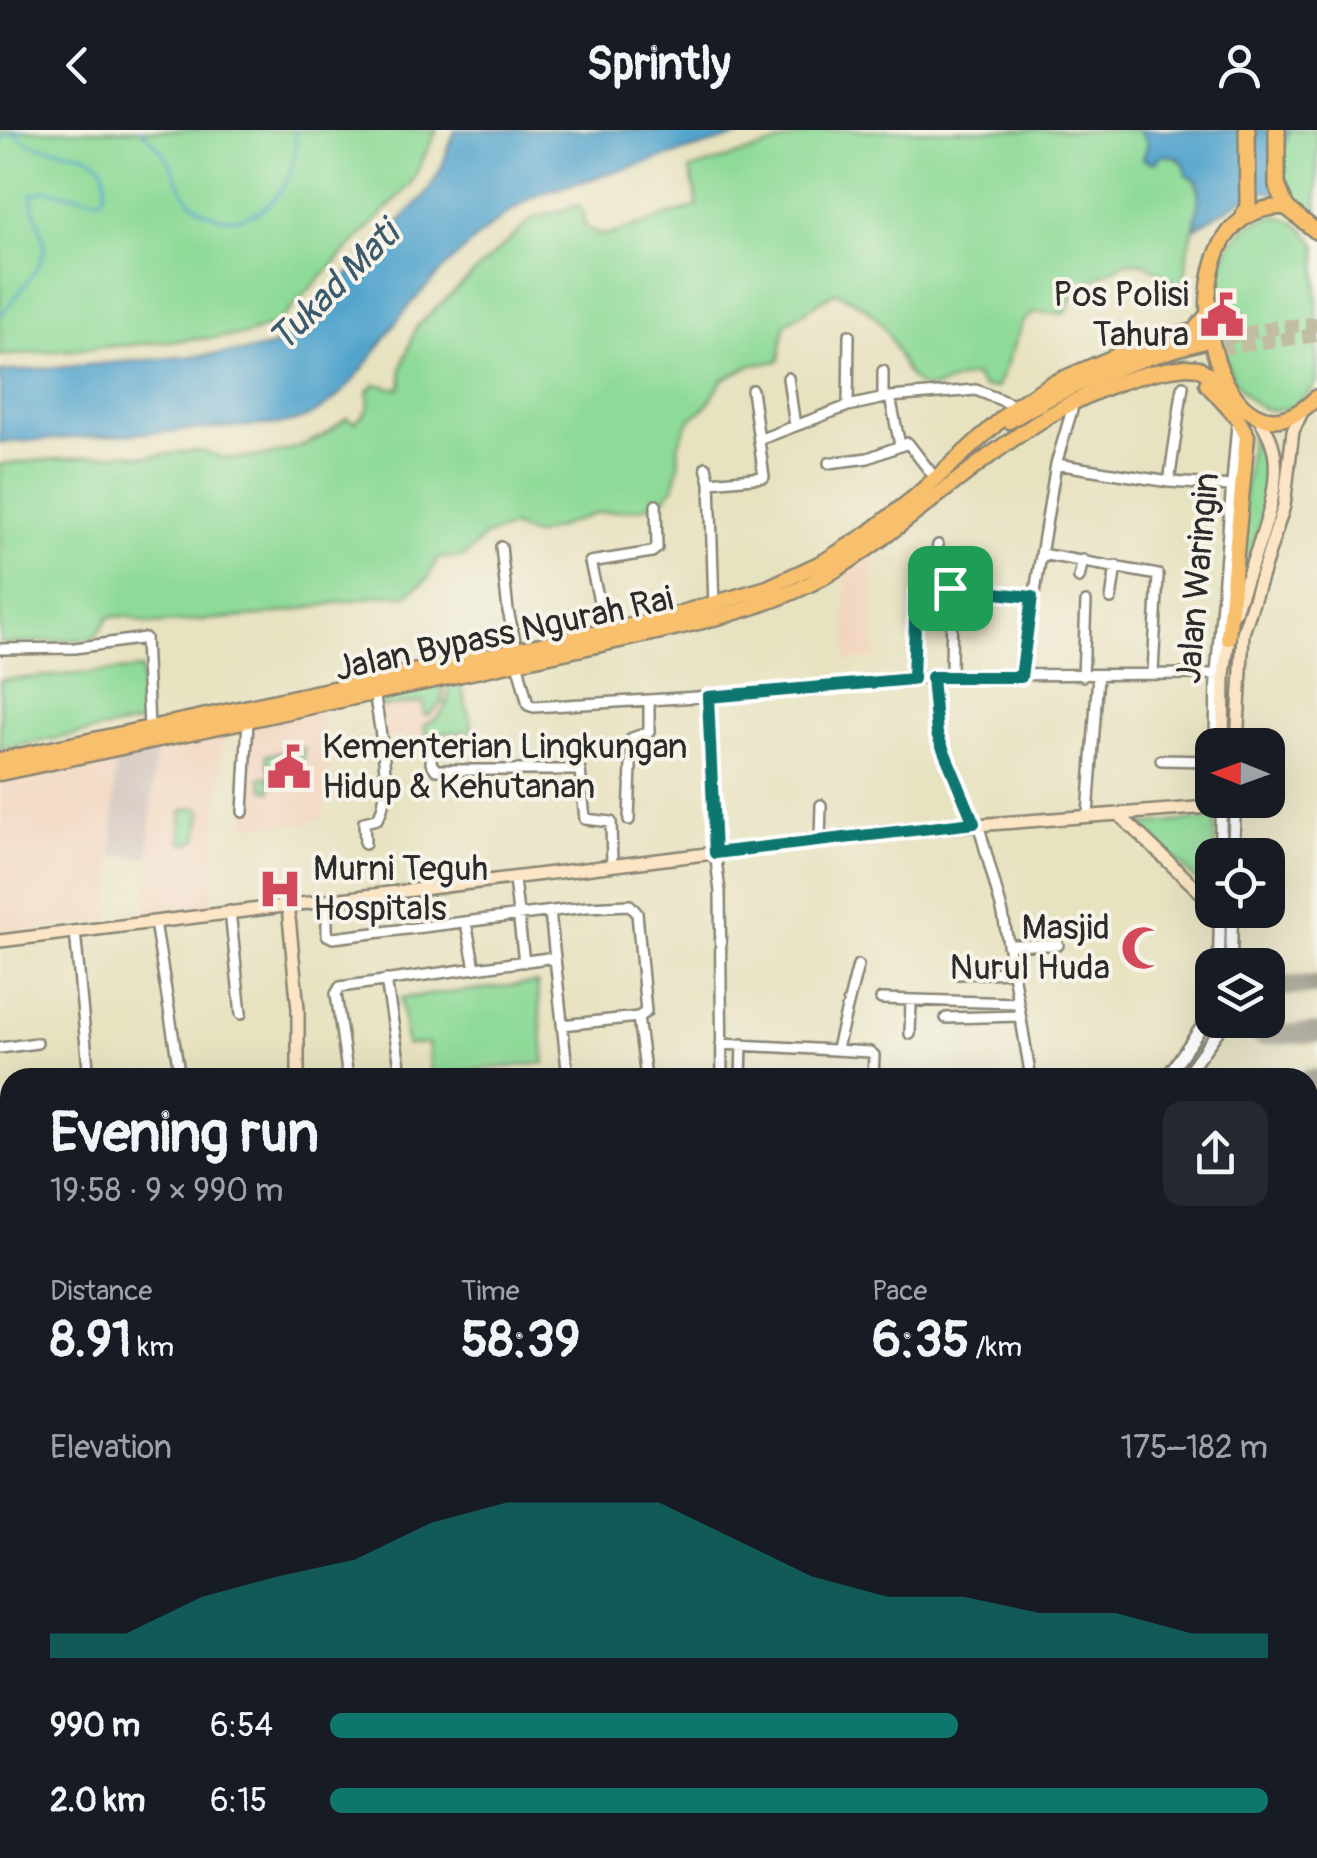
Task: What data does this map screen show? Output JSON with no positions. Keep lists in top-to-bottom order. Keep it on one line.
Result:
{"streets":{"highway":["Jalan Bypass Ngurah Rai"],"street":["Jalan Waringin"]},"water":["Tukad Mati"],"places":{"public building":["Pos Polisi Tahura","Kementerian Lingkungan Hidup & Kehutanan"],"hospital":["Murni Teguh Hospitals"],"mosque":["Masjid Nurul Huda"]},"north":"left","page":{"header":"Sprintly","heading":["Evening run","19:58 · 9 × 990 m"],"stats":[["Distance","8.91 km"],["Time","58:39"],["Pace","6:35 /km"]],"chart":["Elevation","175–182 m"],"list":[{"name":"990 m","note":"6:54"},{"name":"2.0 km","note":"6:15"}]}}
